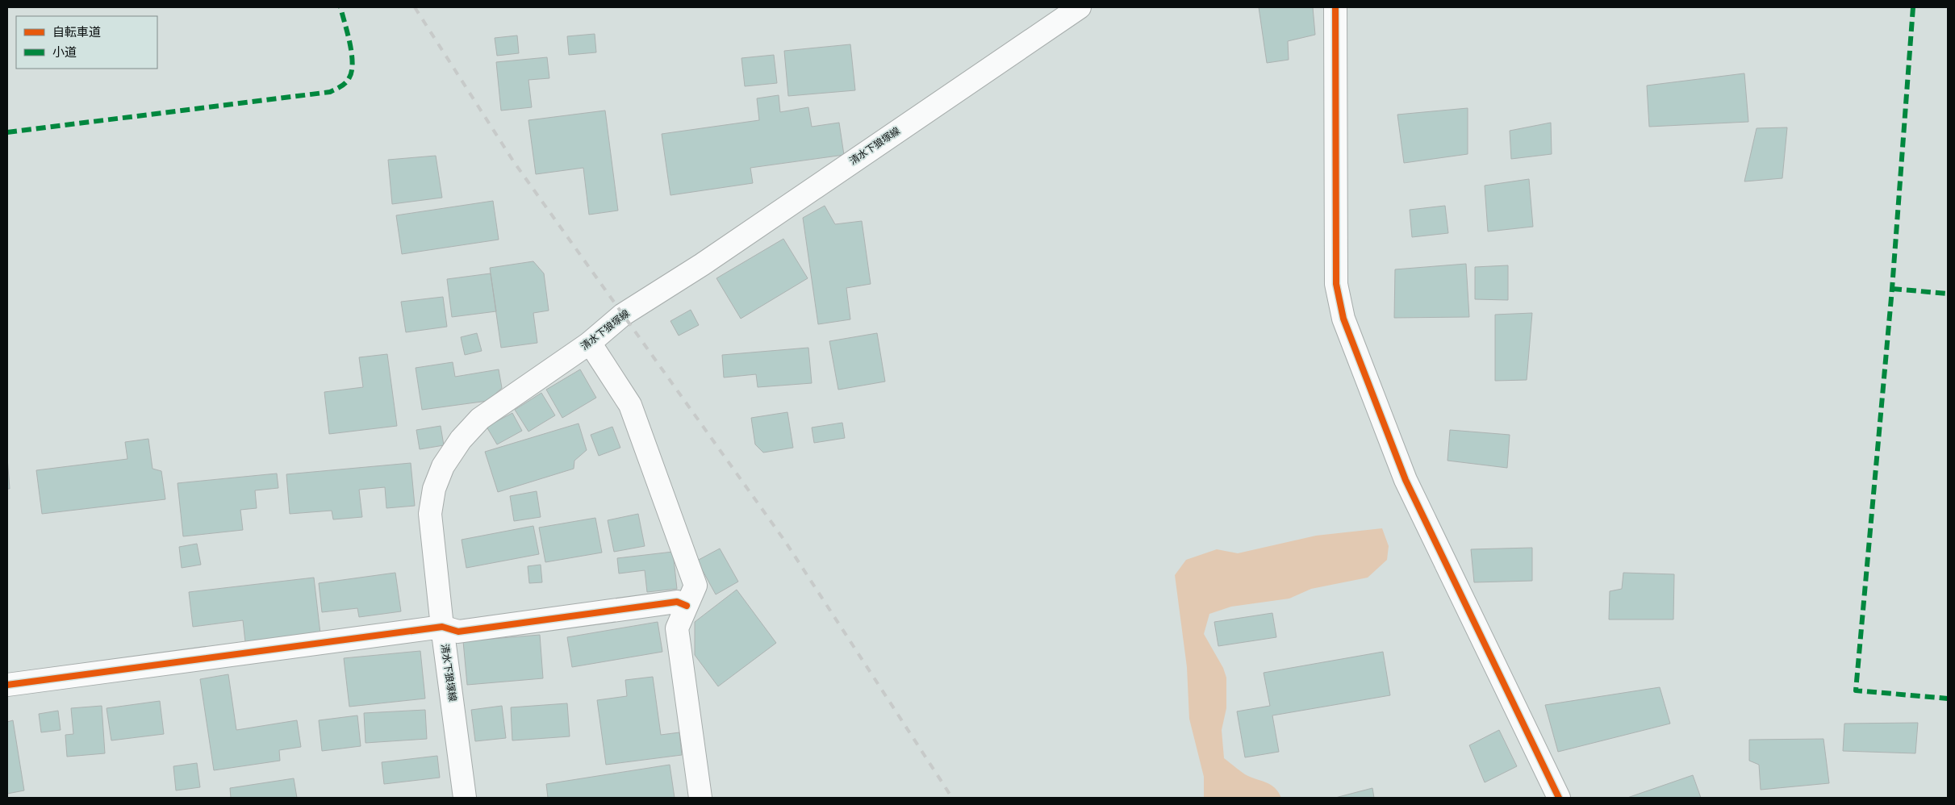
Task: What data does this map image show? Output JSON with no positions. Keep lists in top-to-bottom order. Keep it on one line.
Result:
{"streets":{"street":["清水下狼塚線"]},"legend":["自転車道","小道"]}
